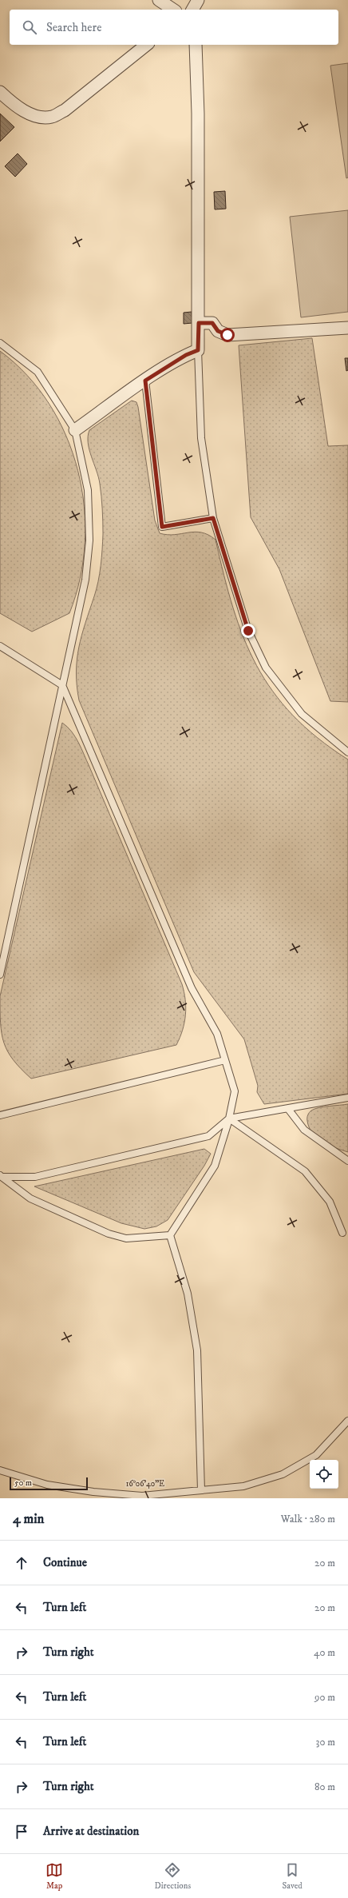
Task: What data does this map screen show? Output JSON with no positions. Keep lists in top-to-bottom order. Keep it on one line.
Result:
{"scale_bar":"50 m","page":{"search":"Search here","scale":"50 m","heading":["4 min","Walk · 280 m"],"list":[["Continue","20 m"],["Turn left","20 m"],["Turn right","40 m"],["Turn left","90 m"],["Turn left","30 m"],["Turn right","80 m"],"Arrive at destination"],"nav":["Map","Directions","Saved"]},"coordinates":["16°06'40\"E"]}
